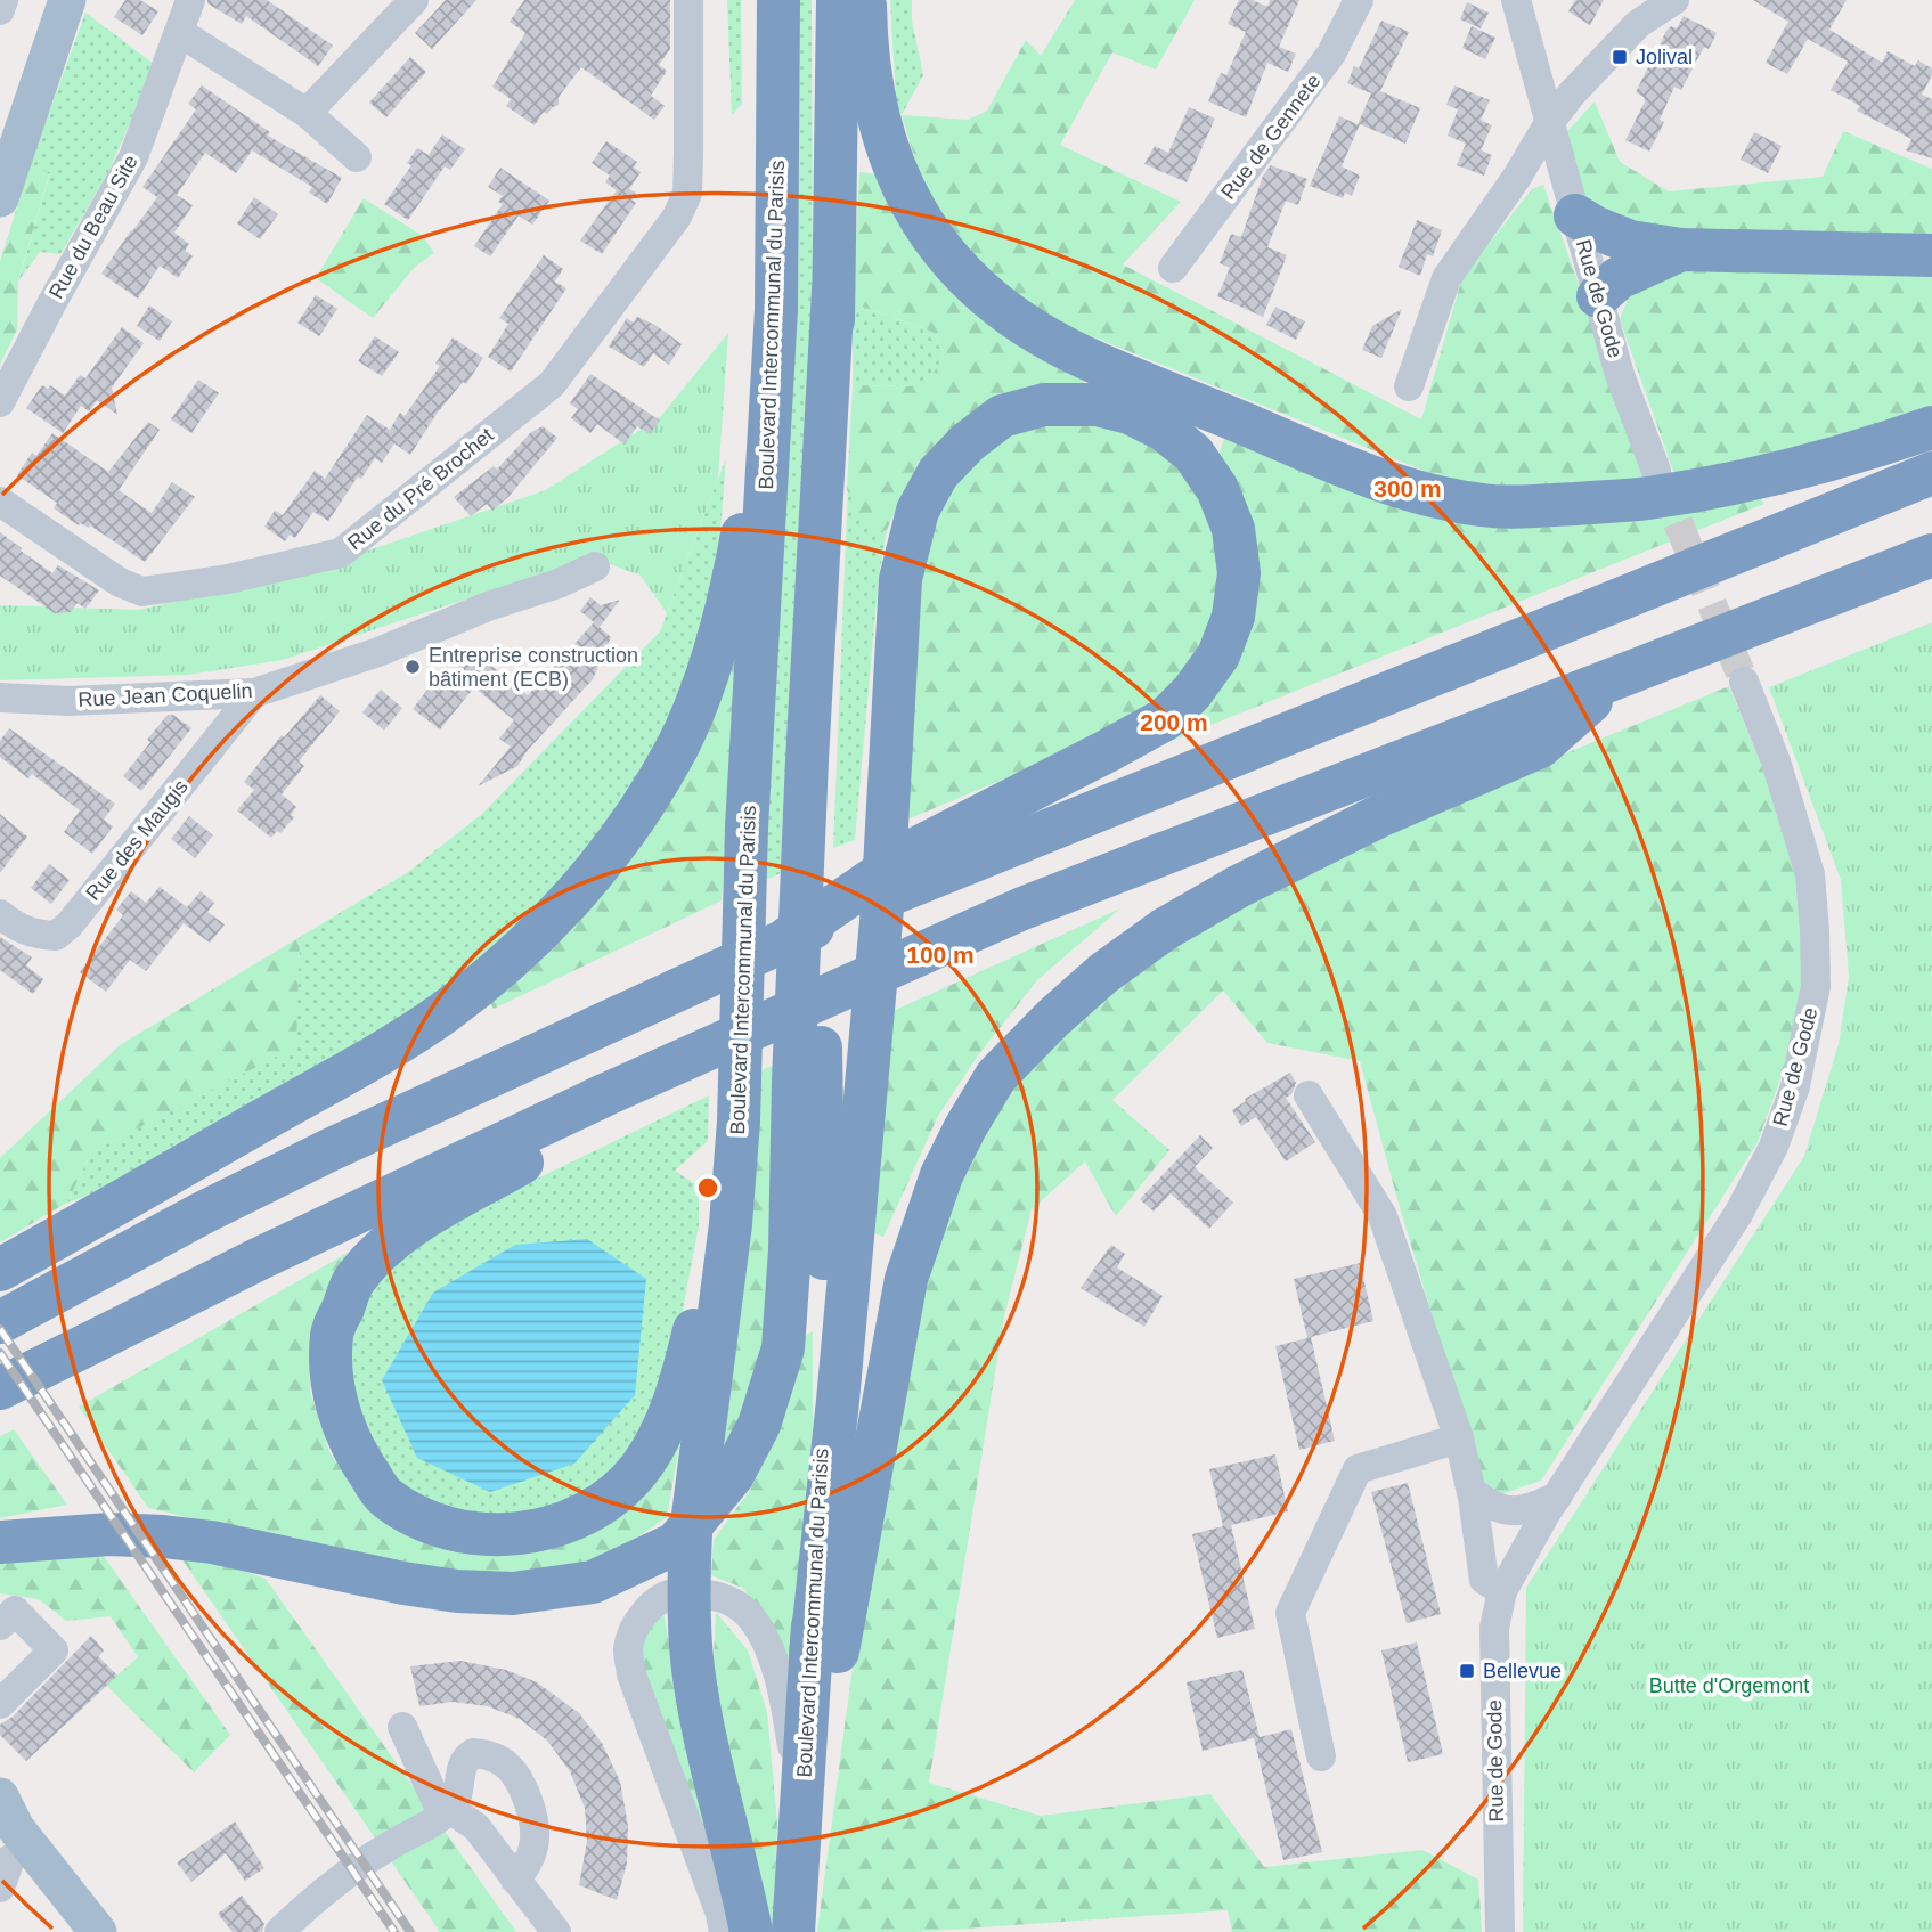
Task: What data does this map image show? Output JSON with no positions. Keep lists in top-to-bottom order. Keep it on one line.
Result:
{"streets":{"highway":["Boulevard Intercommunal du Parisis"],"street":["Rue de Gennete","Rue du Beau Site","Rue de Gode","Rue du Pré Brochet","Rue Jean Coquelin","Rue des Maugis"]},"crossings":[["Rue Jean Coquelin","Rue des Maugis"]],"parks":["Butte d'Orgemont"],"places":{"transit":["Jolival","Bellevue"],"other":["Entreprise construction bâtiment (ECB)"]},"rings":["300 m","200 m","100 m"]}
